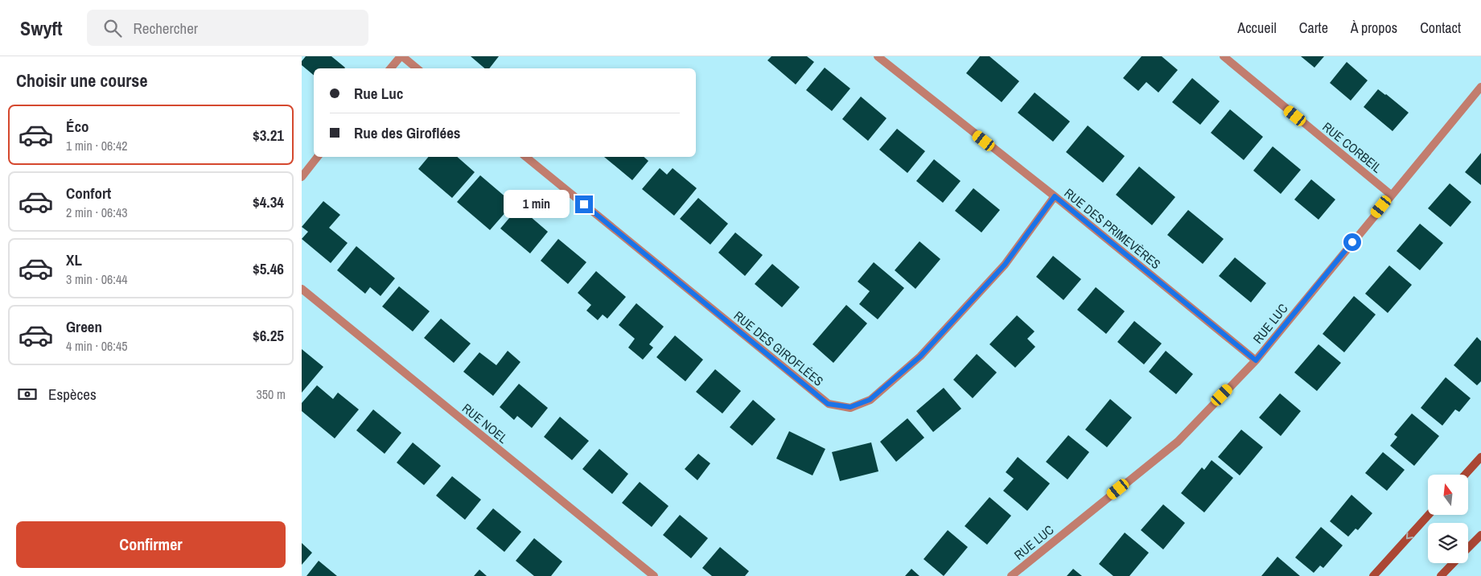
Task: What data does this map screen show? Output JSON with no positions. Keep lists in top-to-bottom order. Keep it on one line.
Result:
{"streets":{"street":["RUE CORBEIL","RUE DES PRIMEVÈRES","RUE LUC","RUE DES GIROFLÉES","RUE NOEL"]},"crossings":[["RUE CORBEIL","RUE LUC"],["RUE DES PRIMEVÈRES","RUE LUC"],["RUE DES PRIMEVÈRES","RUE DES GIROFLÉES"]],"north":"top","page":{"header":"Swyft","search":"Rechercher","nav":["Accueil","Carte","À propos","Contact"],"heading":"Choisir une course","banner":["Rue Luc","Rue des Giroflées"],"list":[{"name":"Éco","note":"1 min · 06:42","value":"$3.21"},{"name":"Confort","note":"2 min · 06:43","value":"$4.34"},{"name":"XL","note":"3 min · 06:44","value":"$5.46"},{"name":"Green","note":"4 min · 06:45","value":"$6.25"}],"bubble":"1 min","pay":["Espèces","350 m"],"buttons":"Confirmer"}}
